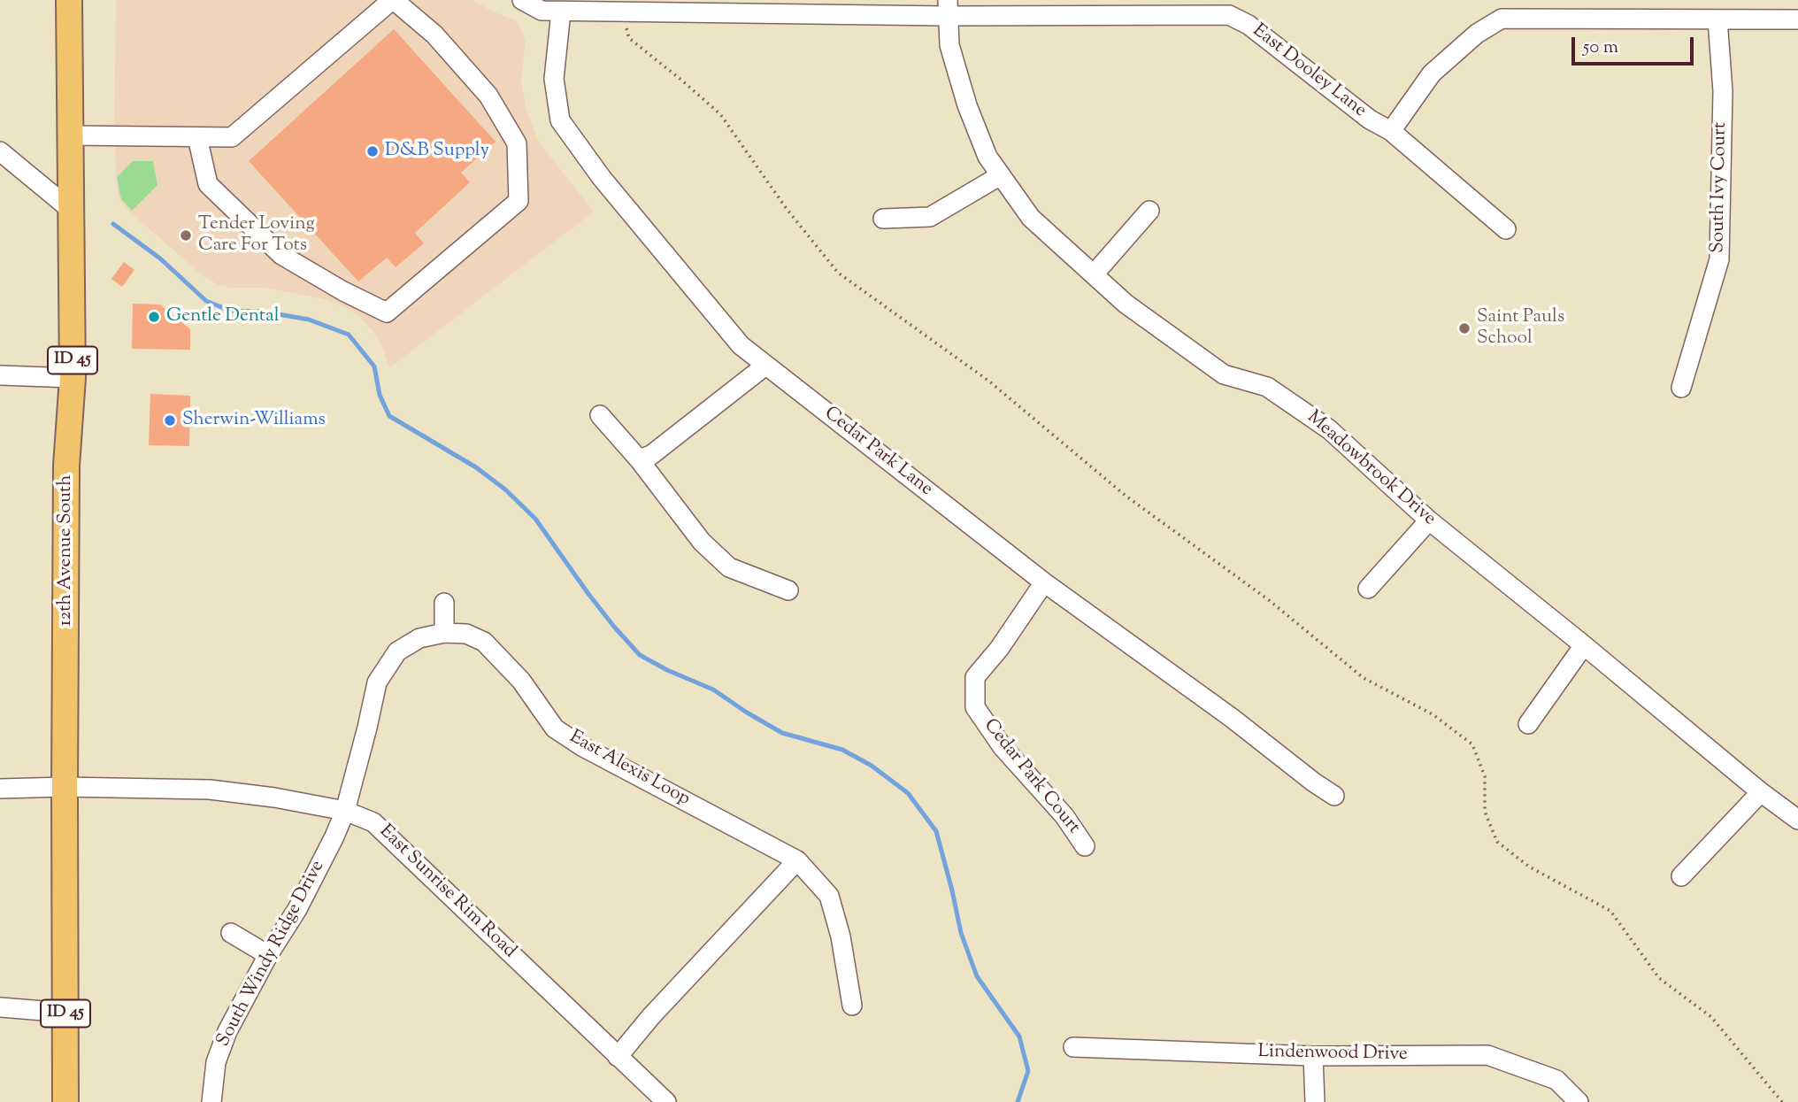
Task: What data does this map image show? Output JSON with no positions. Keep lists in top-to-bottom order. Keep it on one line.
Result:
{"streets":{"main road":["ID 45","12th Avenue South"],"street":["East Dooley Lane","South Ivy Court","Cedar Park Lane","Meadowbrook Drive","East Alexis Loop","Cedar Park Court","East Sunrise Rim Road","South Windy Ridge Drive","Lindenwood Drive"]},"crossings":[["East Dooley Lane","Cedar Park Lane"],["East Dooley Lane","Meadowbrook Drive"],["Cedar Park Lane","Cedar Park Court"],["12th Avenue South","East Sunrise Rim Road"],["East Alexis Loop","East Sunrise Rim Road"],["East Alexis Loop","South Windy Ridge Drive"],["East Sunrise Rim Road","South Windy Ridge Drive"]],"places":["D&B Supply","Tender Loving Care For Tots","Gentle Dental","Saint Pauls School","Sherwin-Williams"],"scale_bar":"50 m"}
